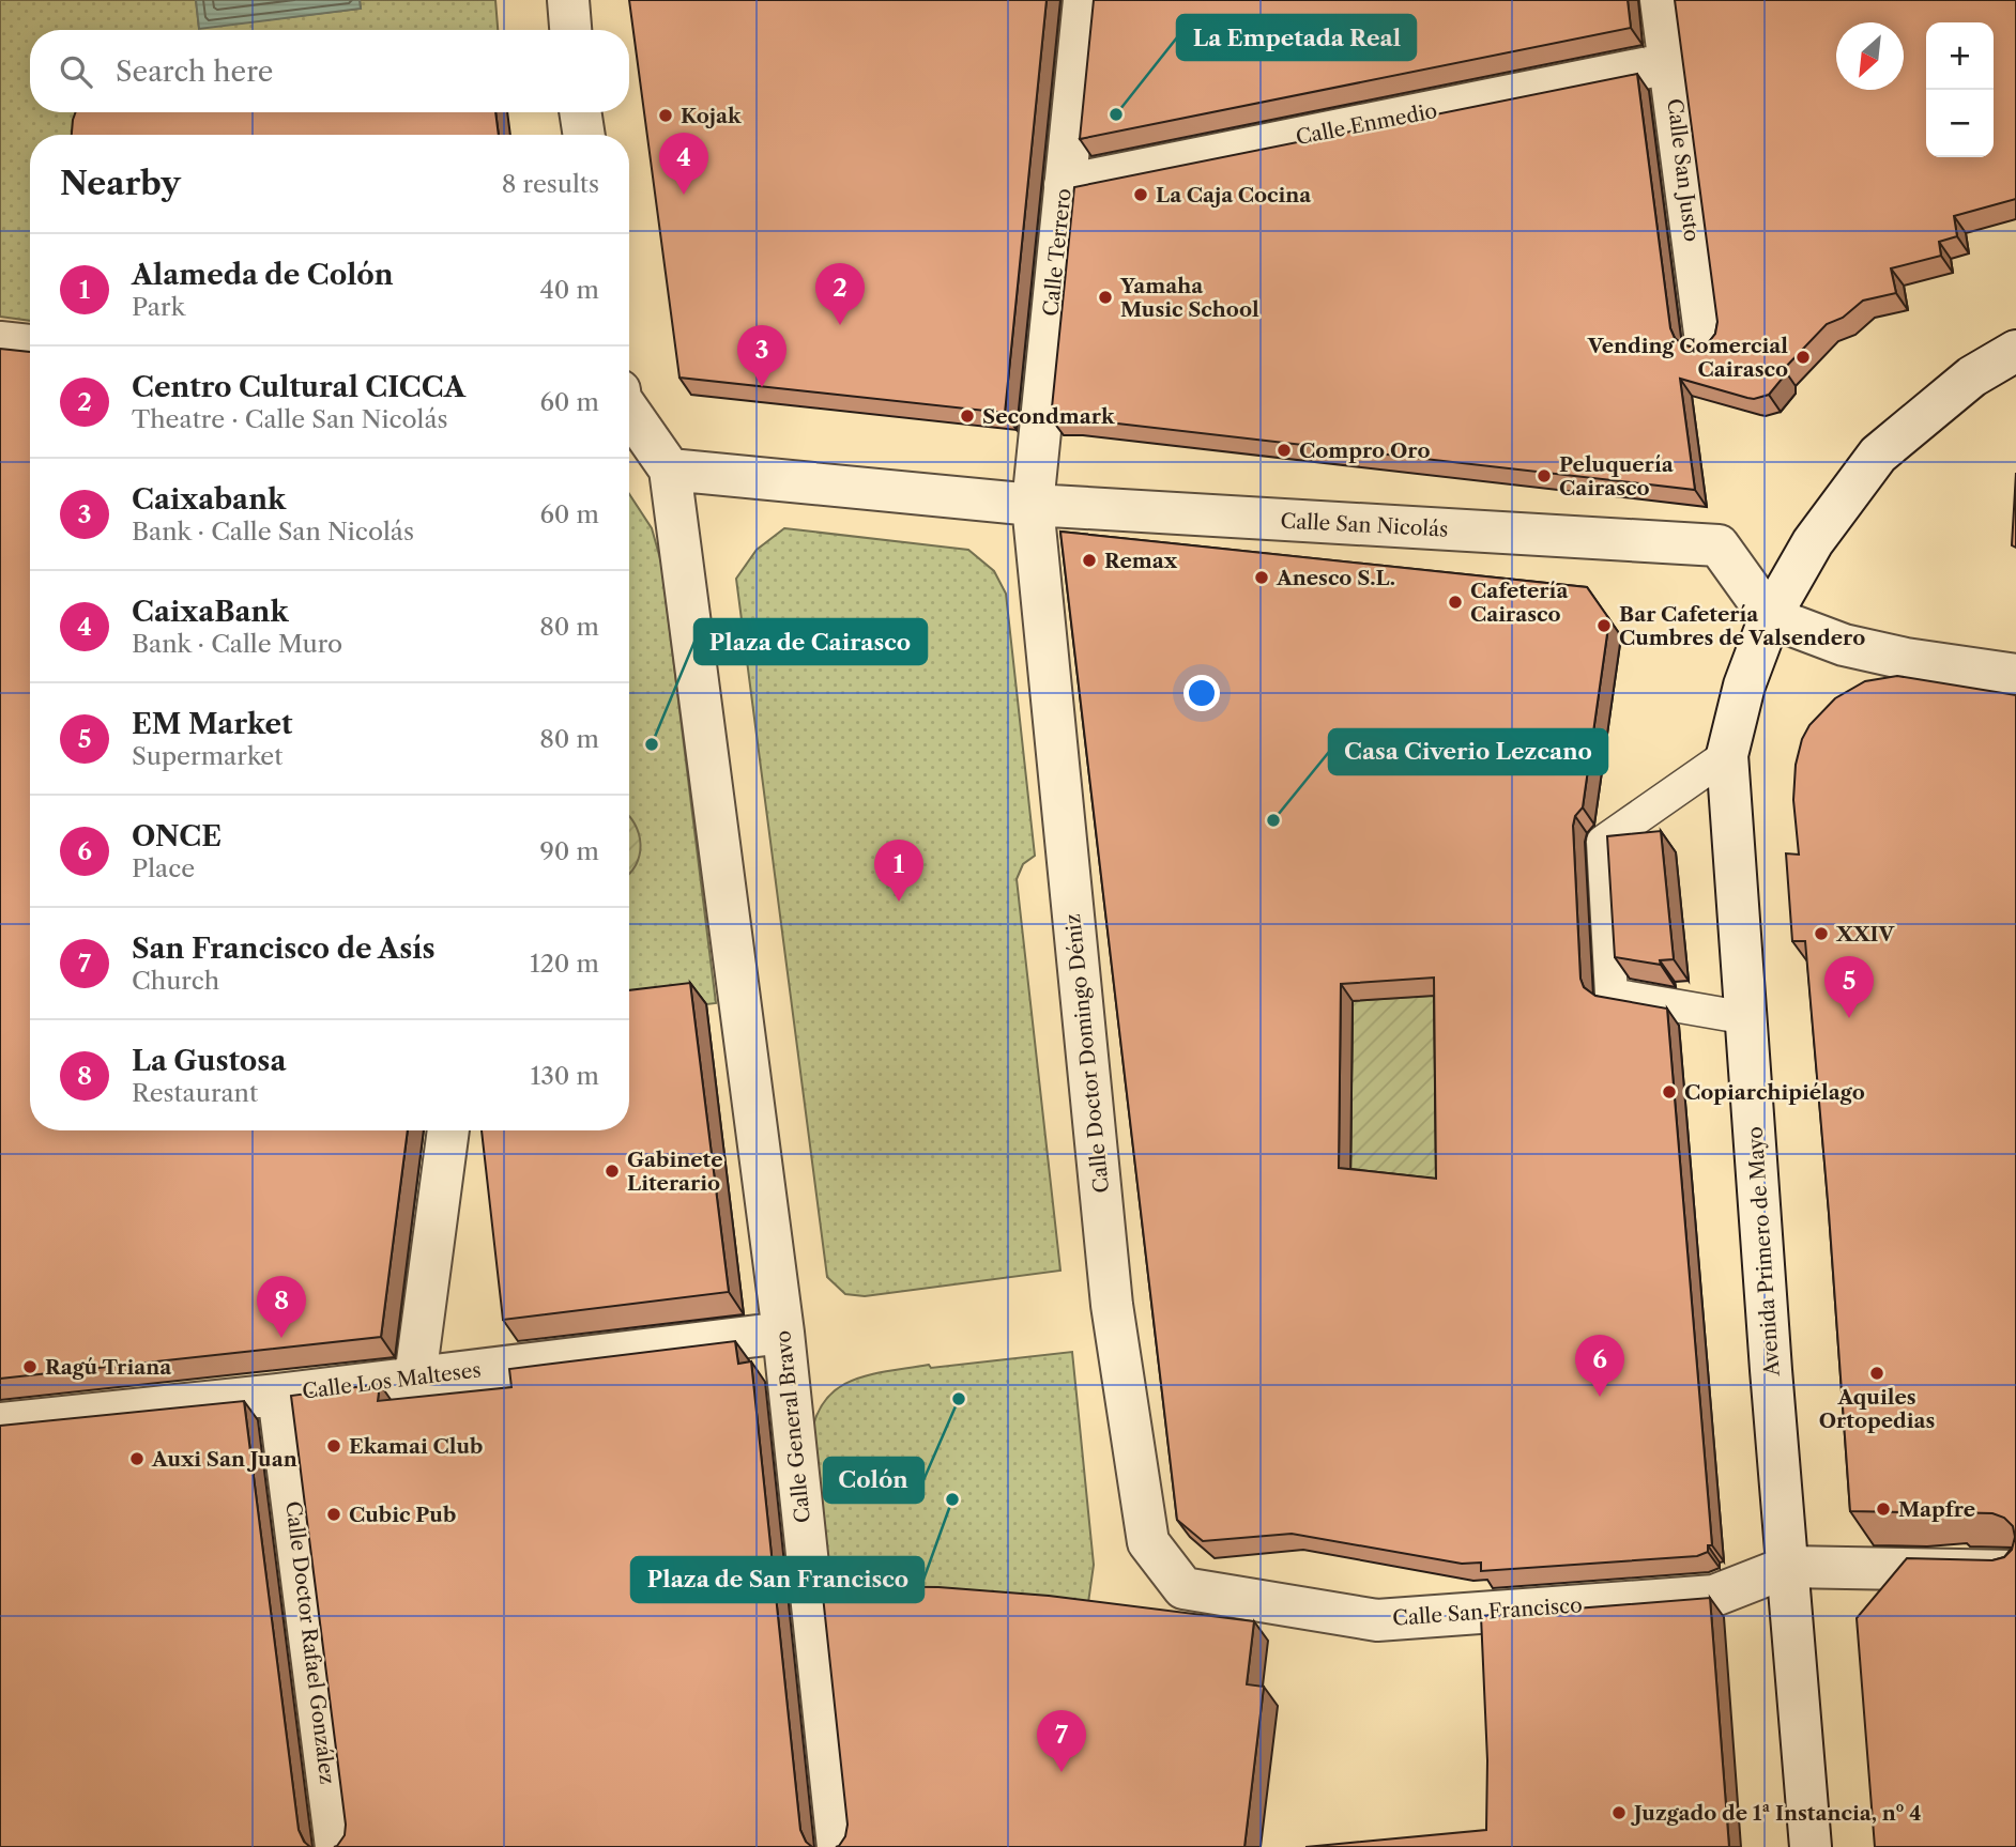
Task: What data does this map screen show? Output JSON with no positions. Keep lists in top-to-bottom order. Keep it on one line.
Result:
{"streets":{"street":["Calle Enmedio","Calle San Justo","Calle Terrero","Calle San Nicolás","Calle Doctor Domingo Déniz","Avenida Primero de Mayo","Calle Los Malteses","Calle General Bravo","Calle San Francisco","Calle Doctor Rafael González"]},"crossings":[["Calle Enmedio","Calle San Justo"],["Calle Enmedio","Calle Terrero"],["Calle Terrero","Calle San Nicolás"],["Calle Terrero","Calle Doctor Domingo Déniz"],["Calle San Nicolás","Calle Doctor Domingo Déniz"],["Calle San Nicolás","Avenida Primero de Mayo"],["Calle San Nicolás","Calle General Bravo"],["Calle Doctor Domingo Déniz","Calle San Francisco"],["Avenida Primero de Mayo","Calle San Francisco"],["Calle Los Malteses","Calle General Bravo"],["Calle Los Malteses","Calle Doctor Rafael González"]],"places":["La Empetada Real","Kojak","La Caja Cocina","Yamaha Music School","Vending Comercial Cairasco","Secondmark","Compro Oro","Peluquería Cairasco","Remax","Anesco S.L.","Cafetería Cairasco","Bar Cafetería Cumbres de Valsendero","Plaza de Cairasco","Casa Civerio Lezcano","XXIV","Copiarchipiélago","Gabinete Literario","Ragú Triana","Aquiles Ortopedias","Colón","Ekamai Club","Auxi San Juan","Plaza de San Francisco","Mapfre","Cubic Pub","Juzgado de 1ª Instancia, nº 4"],"north":"bottom left","page":{"map_buttons":["+","−"],"search":"Search here","pins":["4","2","3","1","5","8","6","7"],"heading":["Nearby","8 results"],"list":[{"mark":"1","name":"Alameda de Colón","note":"Park","value":"40 m"},{"mark":"2","name":"Centro Cultural CICCA","note":"Theatre · Calle San Nicolás","value":"60 m"},{"mark":"3","name":"Caixabank","note":"Bank · Calle San Nicolás","value":"60 m"},{"mark":"4","name":"CaixaBank","note":"Bank · Calle Muro","value":"80 m"},{"mark":"5","name":"EM Market","note":"Supermarket","value":"80 m"},{"mark":"6","name":"ONCE","note":"Place","value":"90 m"},{"mark":"7","name":"San Francisco de Asís","note":"Church","value":"120 m"},{"mark":"8","name":"La Gustosa","note":"Restaurant","value":"130 m"}]}}
